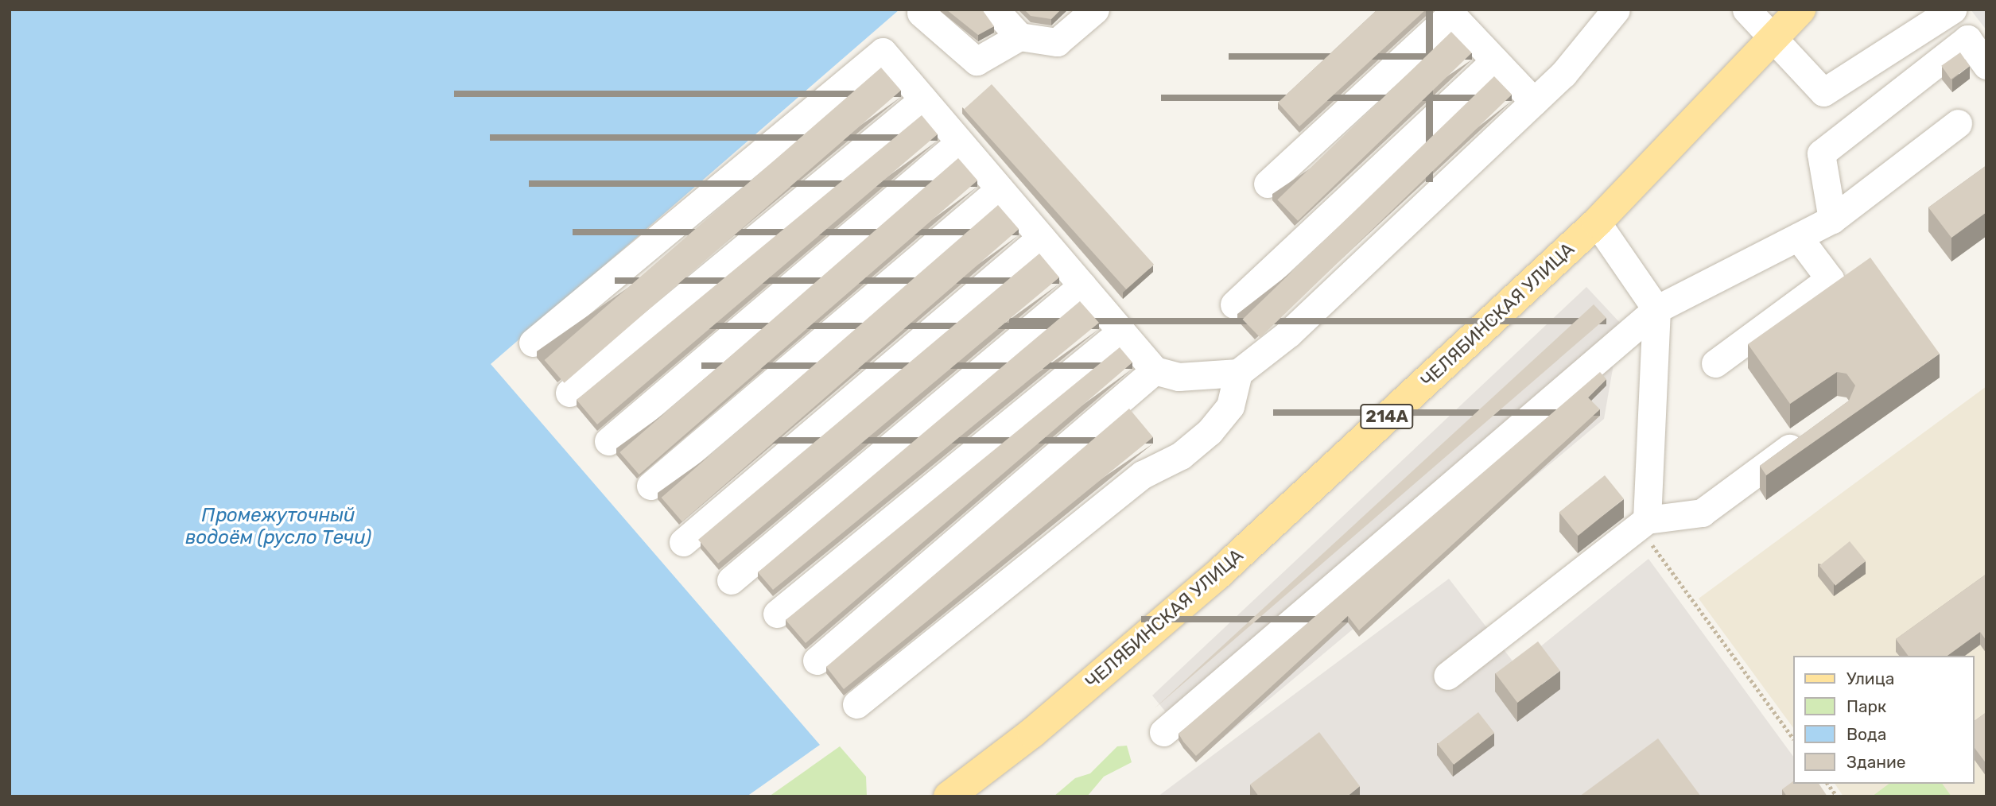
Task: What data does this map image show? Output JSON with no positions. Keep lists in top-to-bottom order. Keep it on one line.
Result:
{"streets":{"main road":["ЧЕЛЯБИНСКАЯ УЛИЦА","214А"]},"water":["Промежуточный водоём (русло Течи)"],"legend":["Улица","Парк","Вода","Здание"]}
